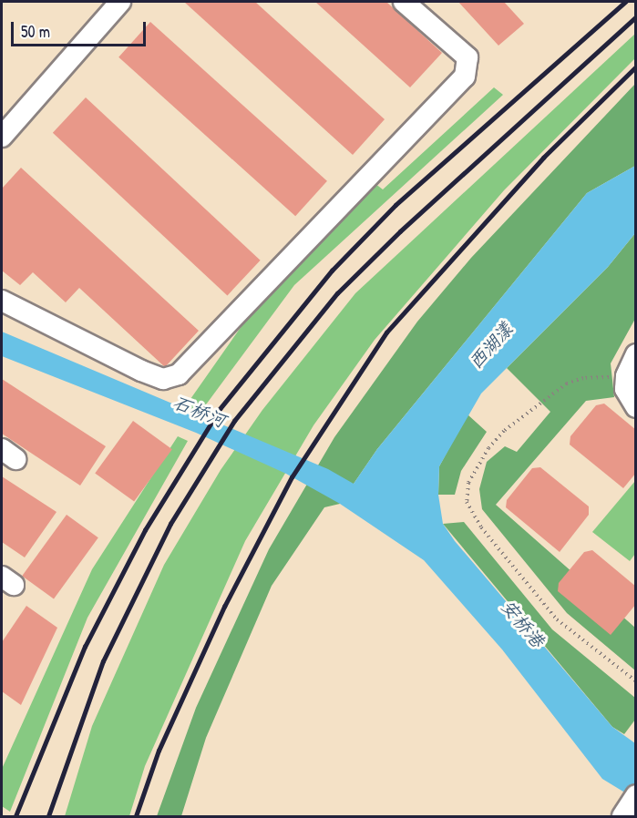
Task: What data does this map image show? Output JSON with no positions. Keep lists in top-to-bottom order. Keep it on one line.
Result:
{"water":["西湖漾","石桥河","安桥港"],"scale_bar":"50 m"}
